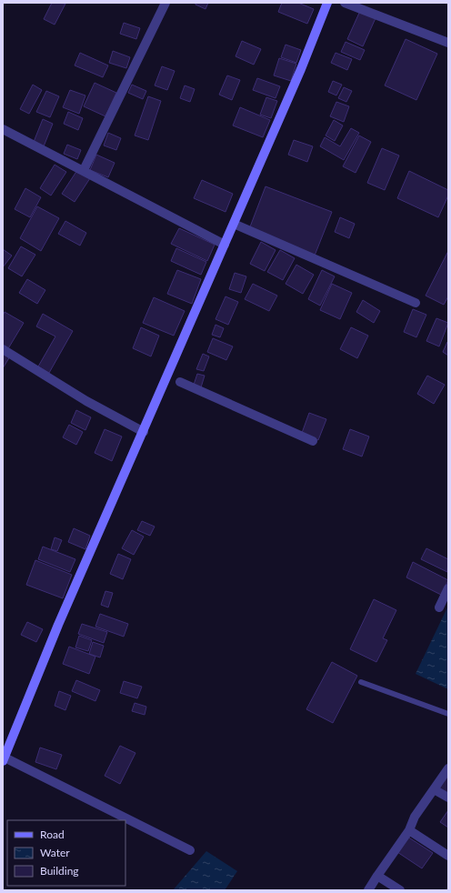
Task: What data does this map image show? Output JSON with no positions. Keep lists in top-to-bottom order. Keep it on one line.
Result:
{"legend":["Road","Water","Building"]}
